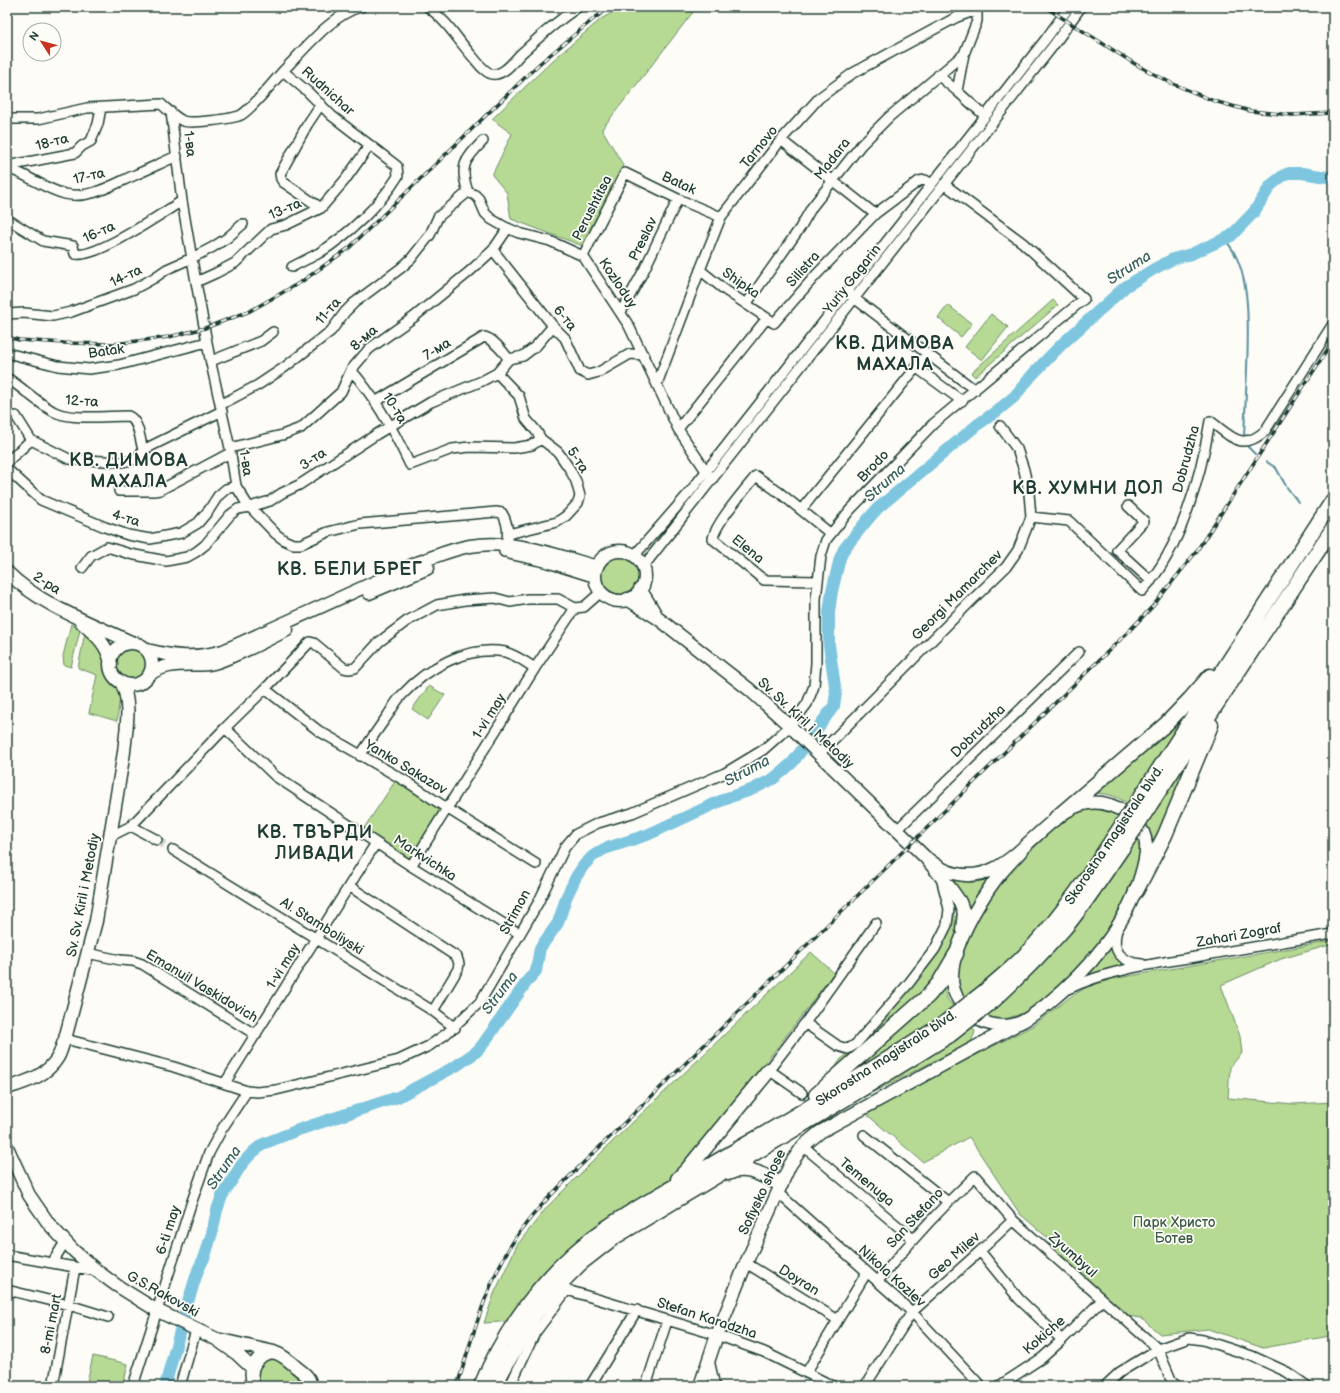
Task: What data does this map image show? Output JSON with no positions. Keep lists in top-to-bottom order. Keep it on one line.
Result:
{"streets":{"highway":["Skorostna magistrala blvd."],"main road":["2-ра","Sv. Sv. Kiril i Metodiy","Sofiysko shose","G.S.Rakovski"],"street":["Rudnichar","18-та","1-ва","Tarnovo","Madara","17-та","Batak","Perushtitsa","13-та","16-та","Preslav","Silistra","14-та","Yuriy Gagarin","Kozloduy","Shipka","11-та","6-та","8-ма","7-ма","12-та","10-та","3-та","Dobrudzha","5-та","Brodo","4-та","Elena","Georgi Mamarchev","1-vi may","Yanko Sakazov","Markvichka","Strimon","Al. Stamboliyski","Zahari Zograf","Emanuil Vaskidovich","Temenuga","San Stefano","6-ti may","Zyumbyul","Geo Milev","Nikola Kozlev","Doyran","Stefan Karadzha","8-mi mart","Kokiche"]},"crossings":[["Rudnichar","18-та"],["Rudnichar","1-ва"],["Rudnichar","13-та"],["18-та","17-та"],["1-ва","17-та"],["1-ва","Batak"],["1-ва","13-та"],["1-ва","16-та"],["1-ва","14-та"],["1-ва","11-та"],["1-ва","8-ма"],["1-ва","3-та"],["1-ва","5-та"],["1-ва","4-та"],["Tarnovo","Madara"],["Tarnovo","Batak"],["Tarnovo","Kozloduy"],["Tarnovo","Shipka"],["Madara","Shipka"],["Batak","Perushtitsa"],["Batak","Preslav"],["Perushtitsa","Kozloduy"],["Preslav","Kozloduy"],["Silistra","Shipka"],["Yuriy Gagarin","Kozloduy"],["Yuriy Gagarin","Brodo"],["Yuriy Gagarin","1-vi may"],["Yuriy Gagarin","Sv. Sv. Kiril i Metodiy"],["Kozloduy","11-та"],["Kozloduy","6-та"],["Kozloduy","8-ма"],["11-та","12-та"],["6-та","8-ма"],["8-ма","10-та"],["7-ма","10-та"],["7-ма","3-та"],["10-та","3-та"],["10-та","5-та"],["3-та","5-та"],["Dobrudzha","Sv. Sv. Kiril i Metodiy"],["Brodo","Elena"],["Brodo","Sv. Sv. Kiril i Metodiy"],["Brodo","Strimon"],["2-ра","Sv. Sv. Kiril i Metodiy"],["Georgi Mamarchev","Sv. Sv. Kiril i Metodiy"],["1-vi may","Sv. Sv. Kiril i Metodiy"],["1-vi may","Yanko Sakazov"],["1-vi may","Markvichka"],["1-vi may","Al. Stamboliyski"],["1-vi may","Emanuil Vaskidovich"],["Sv. Sv. Kiril i Metodiy","Strimon"],["Sv. Sv. Kiril i Metodiy","Emanuil Vaskidovich"],["Sv. Sv. Kiril i Metodiy","Sofiysko shose"],["Markvichka","Strimon"],["Strimon","Al. Stamboliyski"],["Strimon","6-ti may"],["Zahari Zograf","Sofiysko shose"],["Temenuga","Sofiysko shose"],["Temenuga","San Stefano"],["Sofiysko shose","Nikola Kozlev"],["Sofiysko shose","Doyran"],["Sofiysko shose","Stefan Karadzha"],["San Stefano","Zyumbyul"],["San Stefano","Nikola Kozlev"],["6-ti may","G.S.Rakovski"],["Zyumbyul","Geo Milev"],["Zyumbyul","Kokiche"],["Geo Milev","Nikola Kozlev"],["G.S.Rakovski","8-mi mart"]],"districts":["КВ. ДИМОВА МАХАЛА","КВ. ДИМОВА МАХАЛА","КВ. ХУМНИ ДОЛ","КВ. БЕЛИ БРЕГ","КВ. ТВЪРДИ ЛИВАДИ"],"water":["Struma"],"parks":["Парк Христо Ботев"],"north":"top left"}
